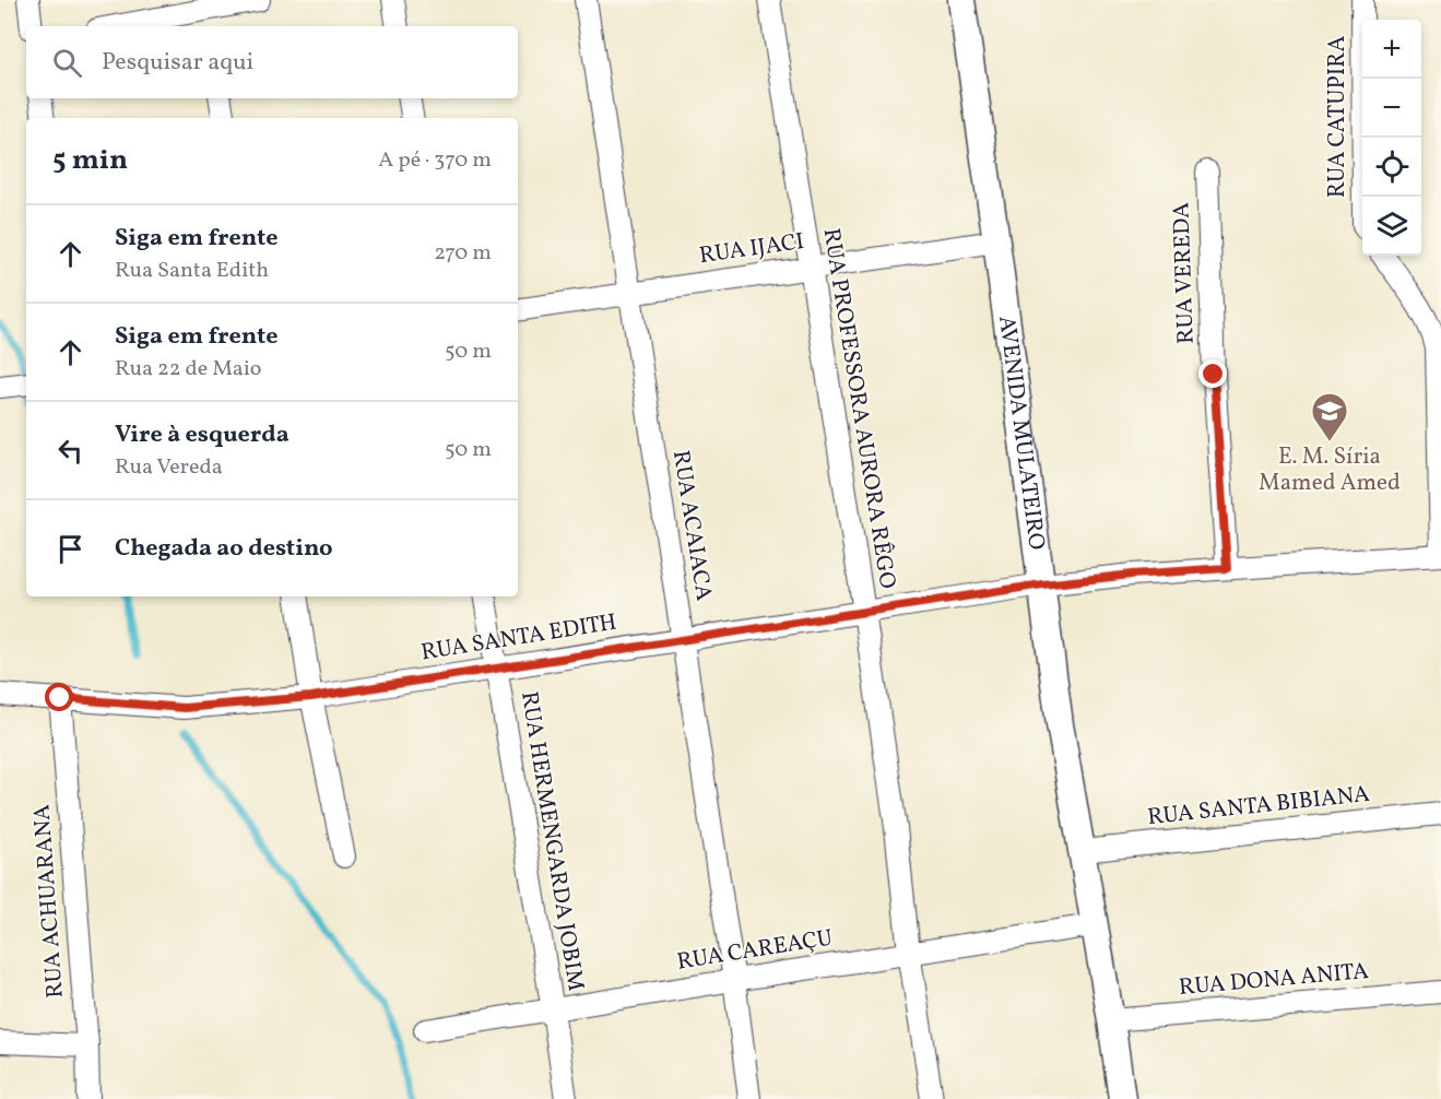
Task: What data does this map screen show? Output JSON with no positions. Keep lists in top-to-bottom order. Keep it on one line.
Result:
{"streets":{"street":["RUA CATUPIRA","RUA IJACI","RUA VEREDA","RUA PROFESSORA AURORA RÊGO","AVENIDA MULATEIRO","RUA ACAIACA","RUA SANTA EDITH","RUA SANTA BIBIANA","RUA HERMENGARDA JOBIM","RUA ACHUARANA","RUA CAREAÇU","RUA DONA ANITA"]},"crossings":[["RUA IJACI","RUA PROFESSORA AURORA RÊGO"],["RUA IJACI","AVENIDA MULATEIRO"],["RUA IJACI","RUA ACAIACA"],["RUA VEREDA","RUA SANTA EDITH"],["RUA PROFESSORA AURORA RÊGO","RUA SANTA EDITH"],["RUA PROFESSORA AURORA RÊGO","RUA CAREAÇU"],["AVENIDA MULATEIRO","RUA SANTA EDITH"],["AVENIDA MULATEIRO","RUA SANTA BIBIANA"],["AVENIDA MULATEIRO","RUA CAREAÇU"],["AVENIDA MULATEIRO","RUA DONA ANITA"],["RUA ACAIACA","RUA SANTA EDITH"],["RUA ACAIACA","RUA CAREAÇU"],["RUA SANTA EDITH","RUA HERMENGARDA JOBIM"],["RUA SANTA EDITH","RUA ACHUARANA"],["RUA HERMENGARDA JOBIM","RUA CAREAÇU"]],"places":{"school or university":["E. M. Síria Mamed Amed"]},"page":{"map_buttons":["+","−"],"search":"Pesquisar aqui","heading":["5 min","A pé · 370 m"],"list":[["Siga em frente","Rua Santa Edith","270 m"],["Siga em frente","Rua 22 de Maio","50 m"],["Vire à esquerda","Rua Vereda","50 m"],"Chegada ao destino"]}}
